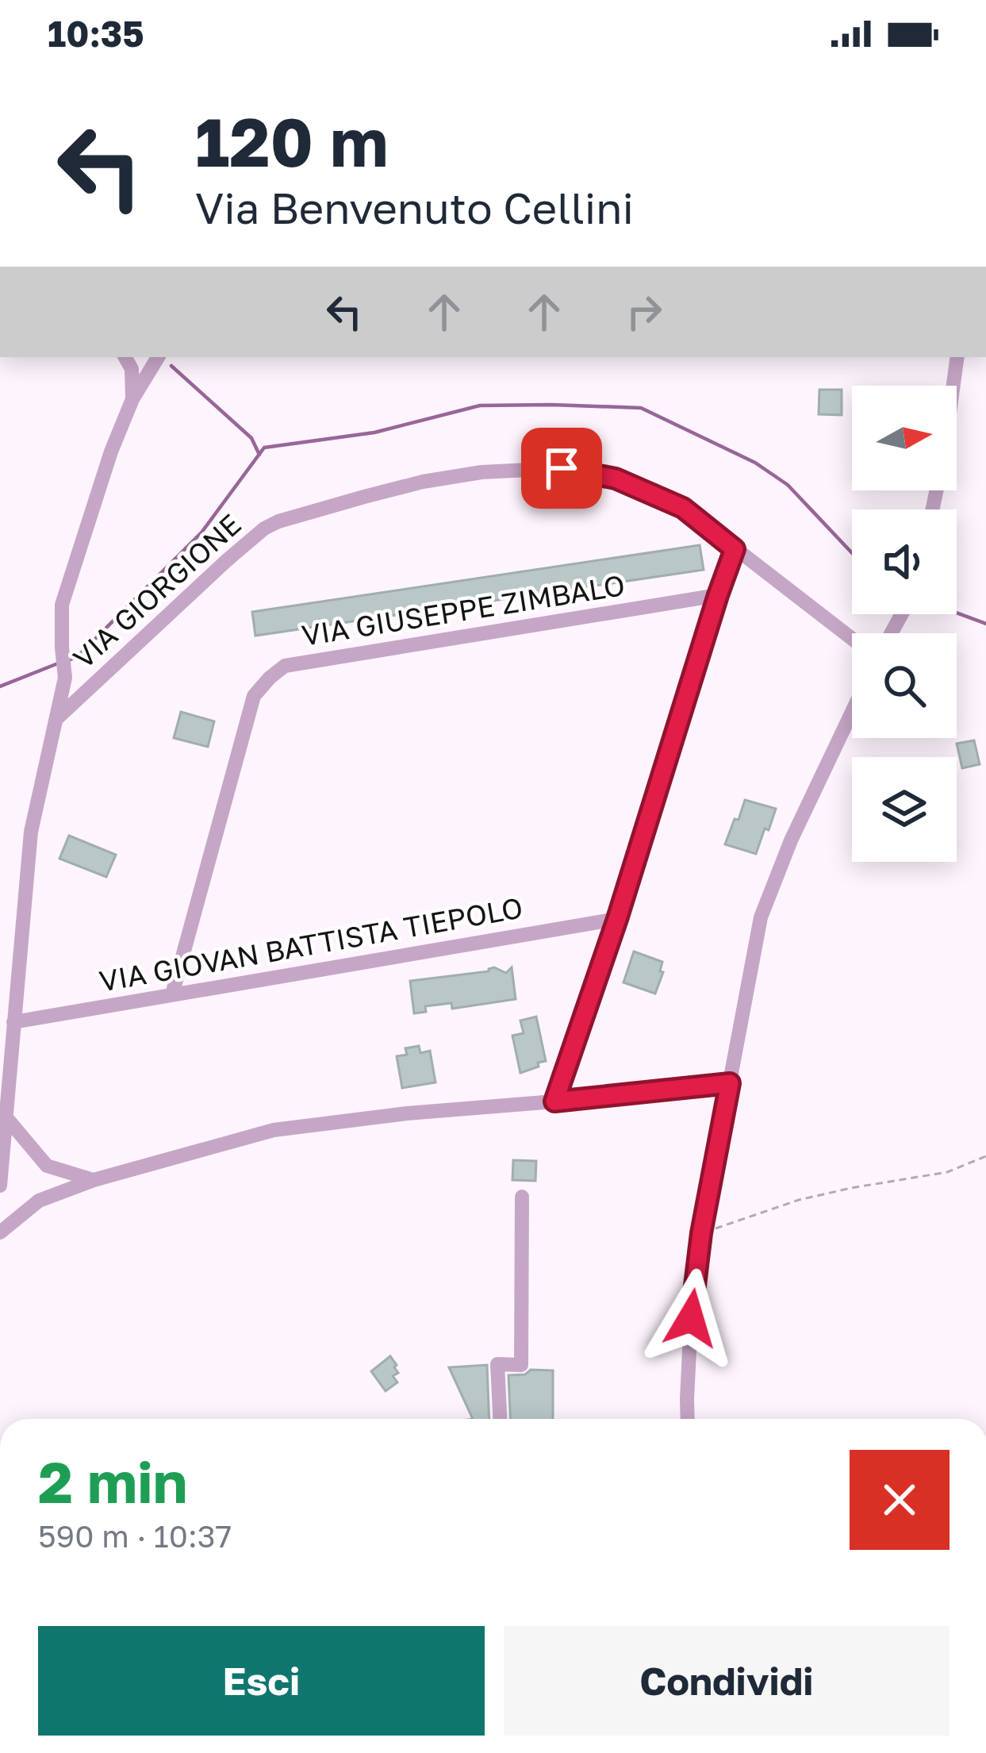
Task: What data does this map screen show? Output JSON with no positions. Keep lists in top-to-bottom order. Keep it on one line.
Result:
{"streets":{"street":["VIA GIORGIONE","VIA GIUSEPPE ZIMBALO","VIA GIOVAN BATTISTA TIEPOLO"]},"crossings":[["VIA GIUSEPPE ZIMBALO","VIA GIOVAN BATTISTA TIEPOLO"]],"north":"right","page":{"status":"10:35","turn":["120 m","Via Benvenuto Cellini"],"heading":["2 min","590 m · 10:37"],"buttons":["Esci","Condividi"]}}
